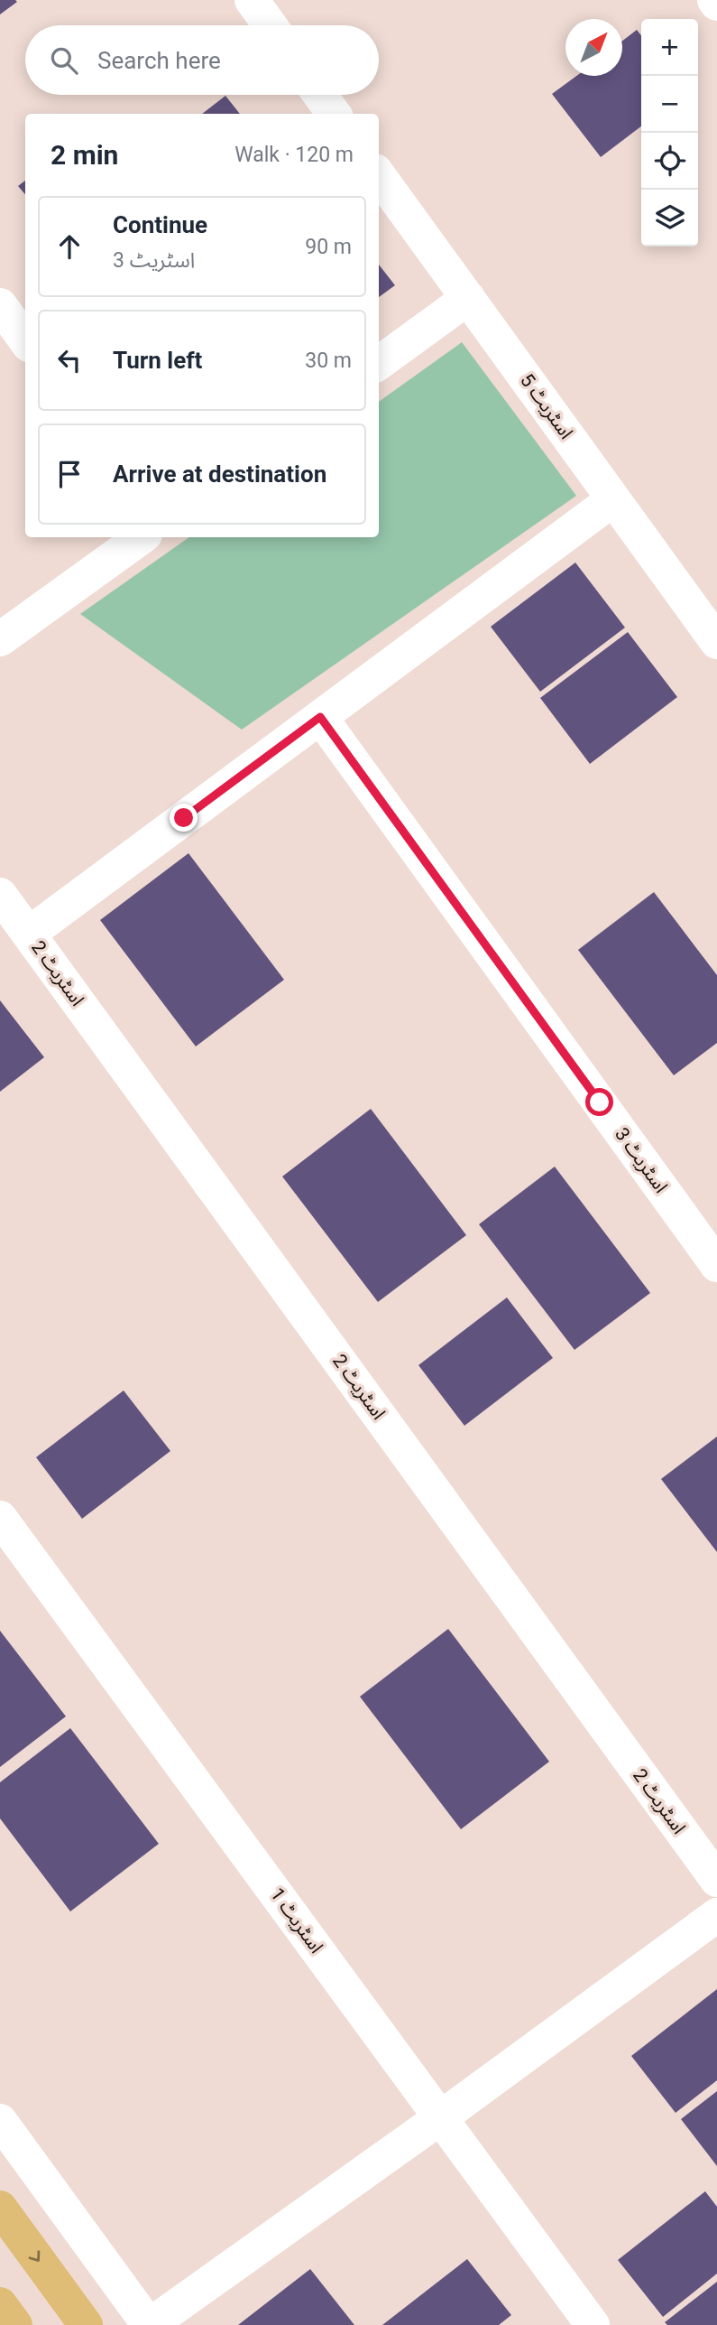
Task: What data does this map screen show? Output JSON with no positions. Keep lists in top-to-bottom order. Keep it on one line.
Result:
{"streets":{"street":["اسٹریٹ 5","اسٹریٹ 2","اسٹریٹ 3","اسٹریٹ 1"]},"north":"top right","page":{"map_buttons":["+","−"],"search":"Search here","heading":["2 min","Walk · 120 m"],"list":[["Continue","اسٹریٹ 3","90 m"],["Turn left","30 m"],"Arrive at destination"]}}
